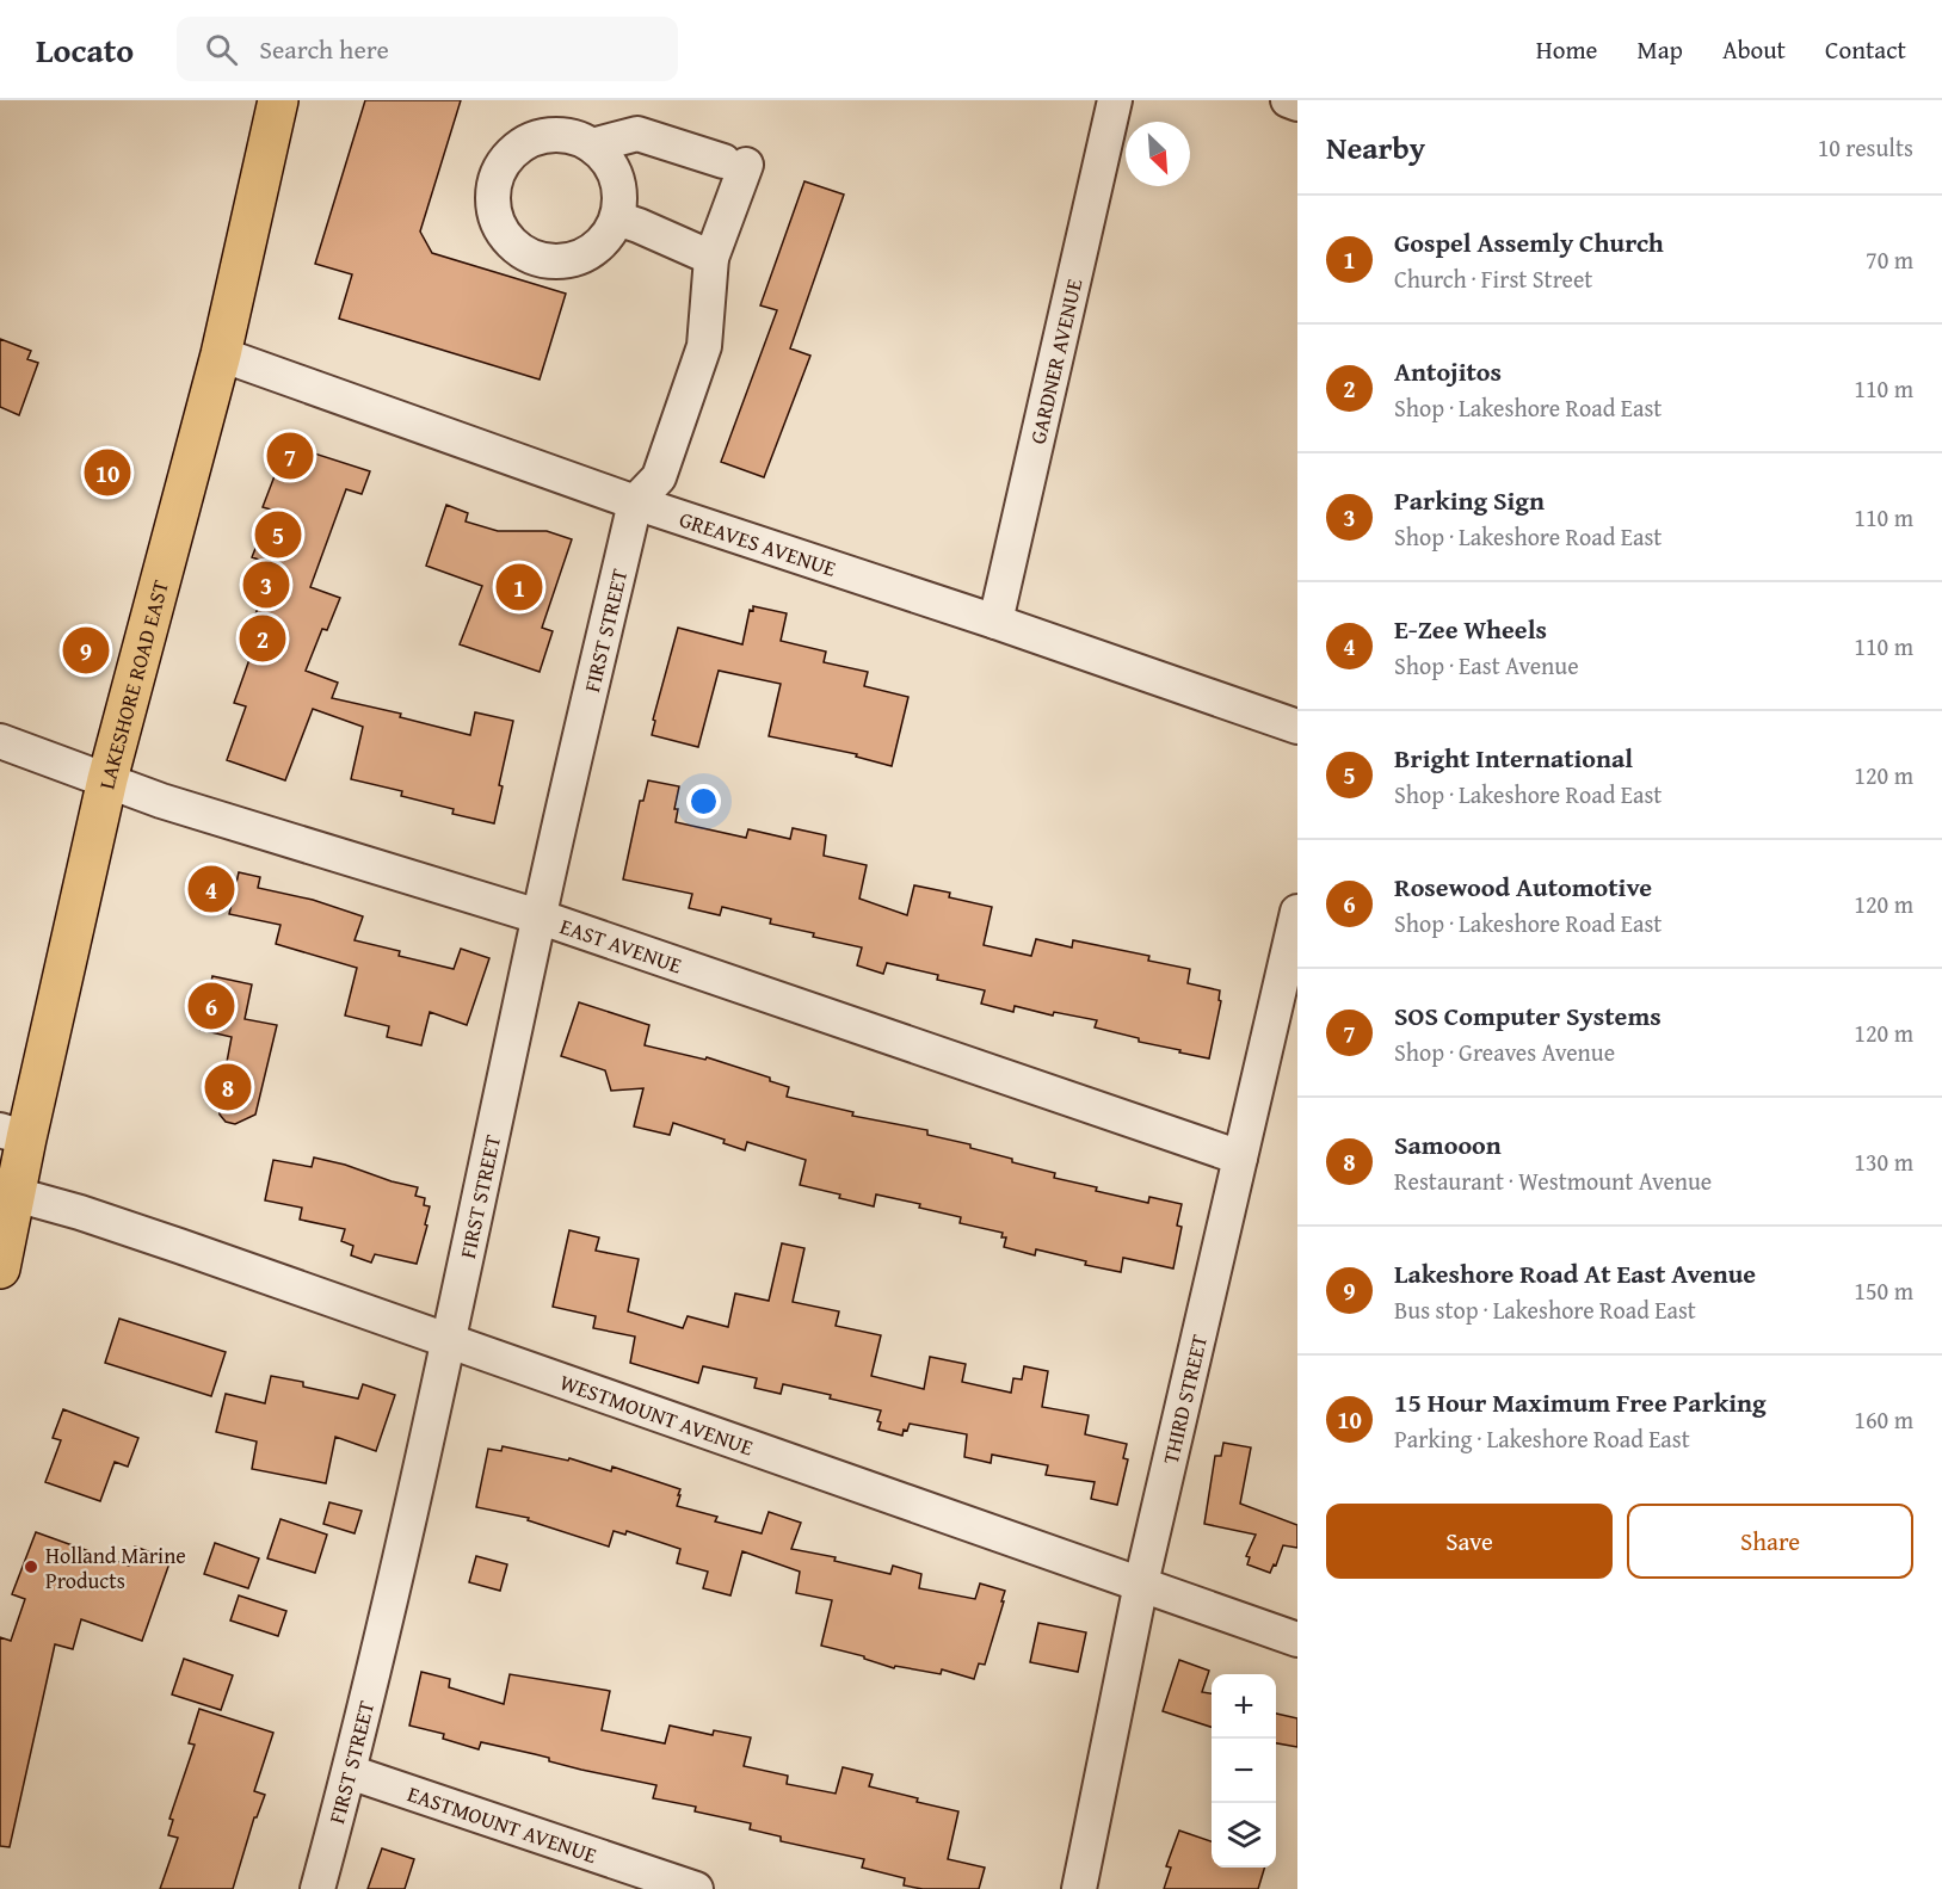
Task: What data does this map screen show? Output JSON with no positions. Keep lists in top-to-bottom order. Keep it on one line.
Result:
{"streets":{"main road":["LAKESHORE ROAD EAST"],"street":["GARDNER AVENUE","GREAVES AVENUE","FIRST STREET","EAST AVENUE","THIRD STREET","WESTMOUNT AVENUE","EASTMOUNT AVENUE"]},"crossings":[["GARDNER AVENUE","GREAVES AVENUE"],["GREAVES AVENUE","FIRST STREET"],["GREAVES AVENUE","LAKESHORE ROAD EAST"],["FIRST STREET","EAST AVENUE"],["FIRST STREET","WESTMOUNT AVENUE"],["FIRST STREET","EASTMOUNT AVENUE"],["LAKESHORE ROAD EAST","EAST AVENUE"],["LAKESHORE ROAD EAST","WESTMOUNT AVENUE"],["EAST AVENUE","THIRD STREET"],["THIRD STREET","WESTMOUNT AVENUE"]],"places":["Holland Marine Products"],"north":"bottom right","page":{"header":"Locato","search":"Search here","nav":["Home","Map","About","Contact"],"heading":["Nearby","10 results"],"list":[{"mark":"1","name":"Gospel Assemly Church","note":"Church · First Street","value":"70 m"},{"mark":"2","name":"Antojitos","note":"Shop · Lakeshore Road East","value":"110 m"},{"mark":"3","name":"Parking Sign","note":"Shop · Lakeshore Road East","value":"110 m"},{"mark":"4","name":"E-Zee Wheels","note":"Shop · East Avenue","value":"110 m"},{"mark":"5","name":"Bright International","note":"Shop · Lakeshore Road East","value":"120 m"},{"mark":"6","name":"Rosewood Automotive","note":"Shop · Lakeshore Road East","value":"120 m"},{"mark":"7","name":"SOS Computer Systems","note":"Shop · Greaves Avenue","value":"120 m"},{"mark":"8","name":"Samooon","note":"Restaurant · Westmount Avenue","value":"130 m"},{"mark":"9","name":"Lakeshore Road At East Avenue","note":"Bus stop · Lakeshore Road East","value":"150 m"},{"mark":"10","name":"15 Hour Maximum Free Parking","note":"Parking · Lakeshore Road East","value":"160 m"}],"pins":["7","10","5","3","1","2","9","4","6","8"],"buttons":["Save","Share"],"map_buttons":["+","−"]}}
